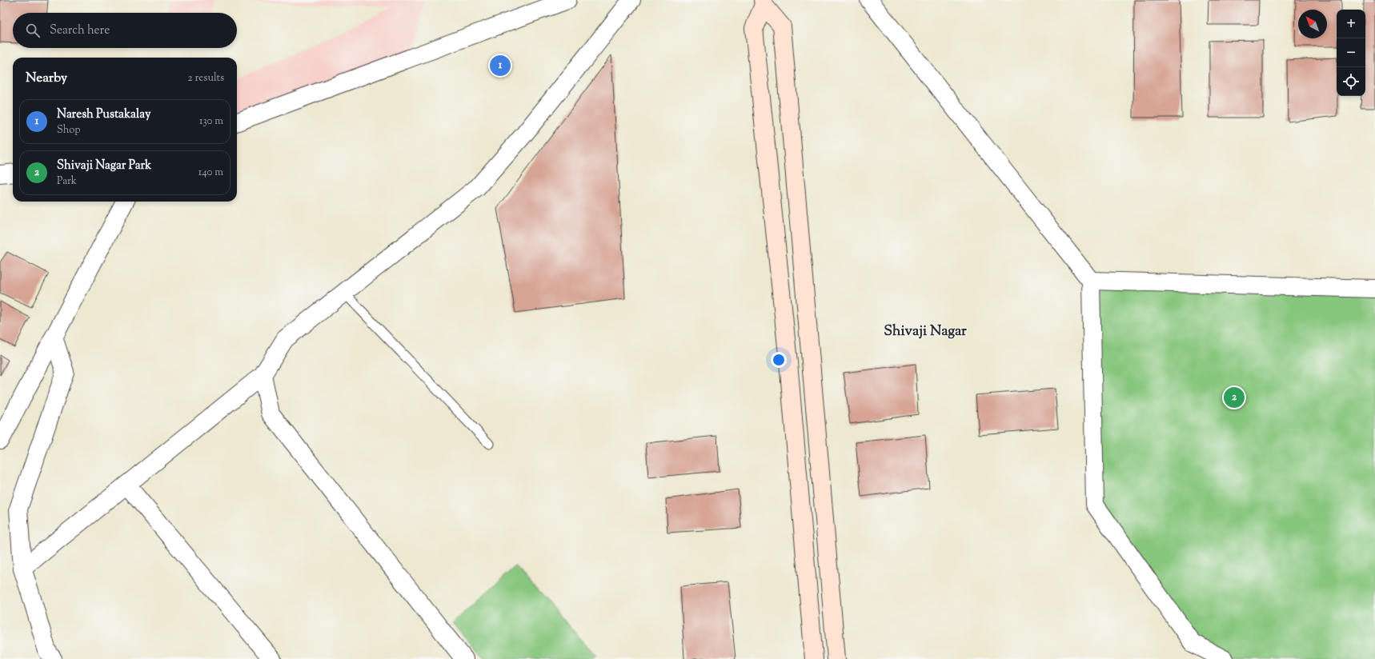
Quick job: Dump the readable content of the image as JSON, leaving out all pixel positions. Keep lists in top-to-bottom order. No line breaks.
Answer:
{"districts":["Shivaji Nagar"],"north":"top left","page":{"map_buttons":["+","−"],"search":"Search here","pins":["1","2"],"heading":["Nearby","2 results"],"list":[{"mark":"1","name":"Naresh Pustakalay","note":"Shop","value":"130 m"},{"mark":"2","name":"Shivaji Nagar Park","note":"Park","value":"140 m"}]}}
